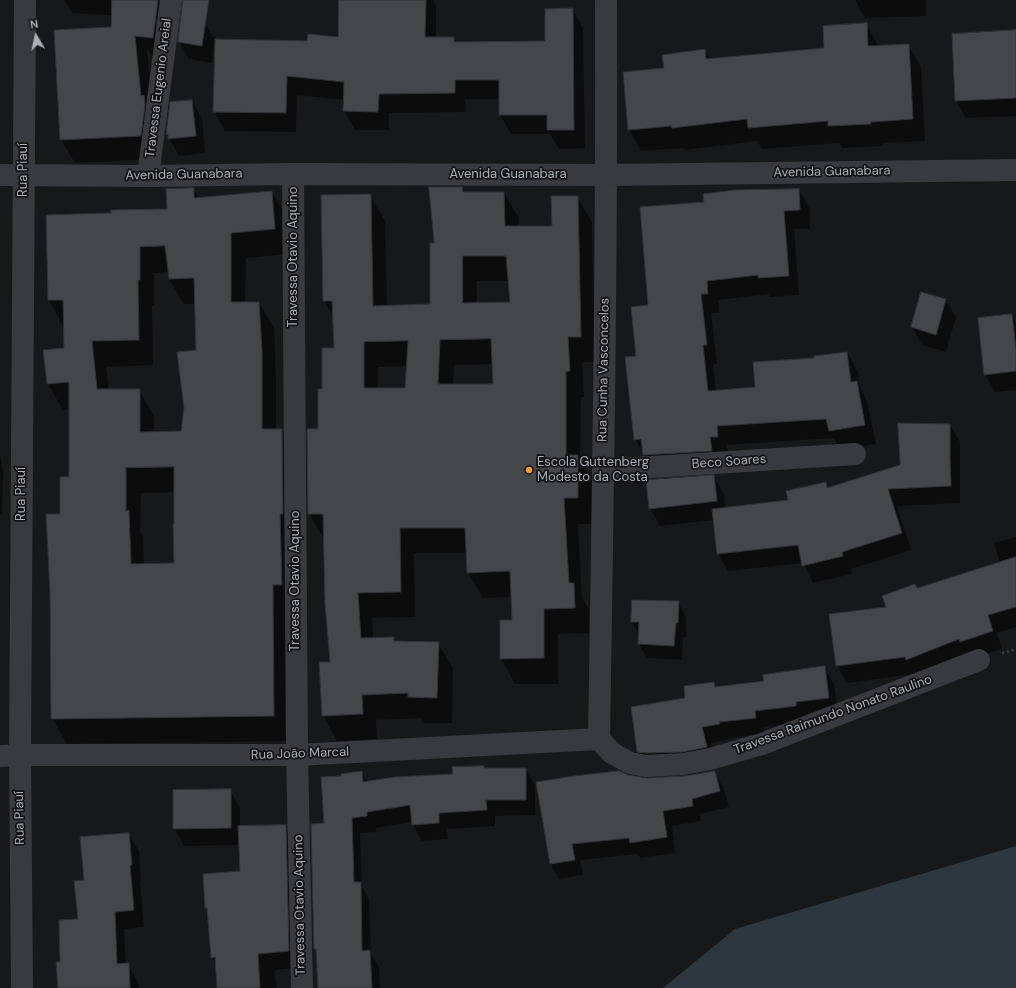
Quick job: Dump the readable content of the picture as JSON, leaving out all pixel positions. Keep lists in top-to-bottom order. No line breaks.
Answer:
{"streets":{"street":["Travessa Eugenio Areial","Rua Piauí","Avenida Guanabara","Travessa Otavio Aquino","Rua Cunha Vasconcelos","Beco Soares","Travessa Raimundo Nonato Raulino","Rua João Marcal"]},"crossings":[["Travessa Eugenio Areial","Avenida Guanabara"],["Rua Piauí","Avenida Guanabara"],["Rua Piauí","Rua João Marcal"],["Avenida Guanabara","Travessa Otavio Aquino"],["Avenida Guanabara","Rua Cunha Vasconcelos"],["Travessa Otavio Aquino","Rua João Marcal"],["Rua Cunha Vasconcelos","Beco Soares"],["Rua Cunha Vasconcelos","Travessa Raimundo Nonato Raulino"],["Rua Cunha Vasconcelos","Rua João Marcal"],["Travessa Raimundo Nonato Raulino","Rua João Marcal"]],"places":["Escola Guttenberg Modesto da Costa"],"north":"top"}
